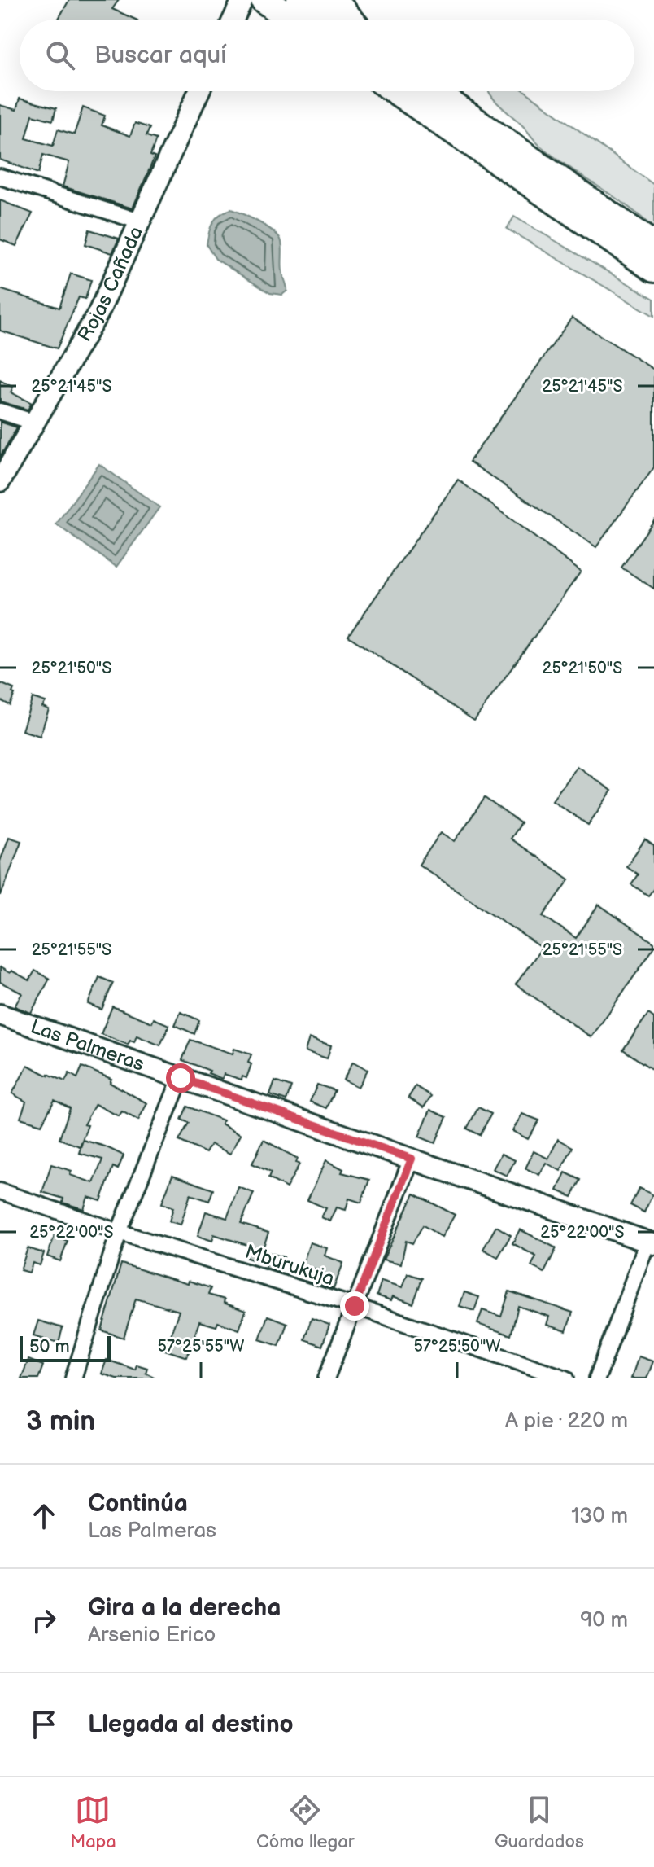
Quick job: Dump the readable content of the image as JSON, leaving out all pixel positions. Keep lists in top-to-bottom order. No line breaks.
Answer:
{"streets":{"street":["Rojas Cañada","Las Palmeras","Mburukuja"]},"scale_bar":"50 m","page":{"search":"Buscar aquí","scale":"50 m","heading":["3 min","A pie · 220 m"],"list":[["Continúa","Las Palmeras","130 m"],["Gira a la derecha","Arsenio Erico","90 m"],"Llegada al destino"],"nav":["Mapa","Cómo llegar","Guardados"]},"coordinates":["25°21'45\"S","25°21'50\"S","25°21'55\"S","25°22'00\"S","57°25'55\"W","57°25'50\"W"]}
